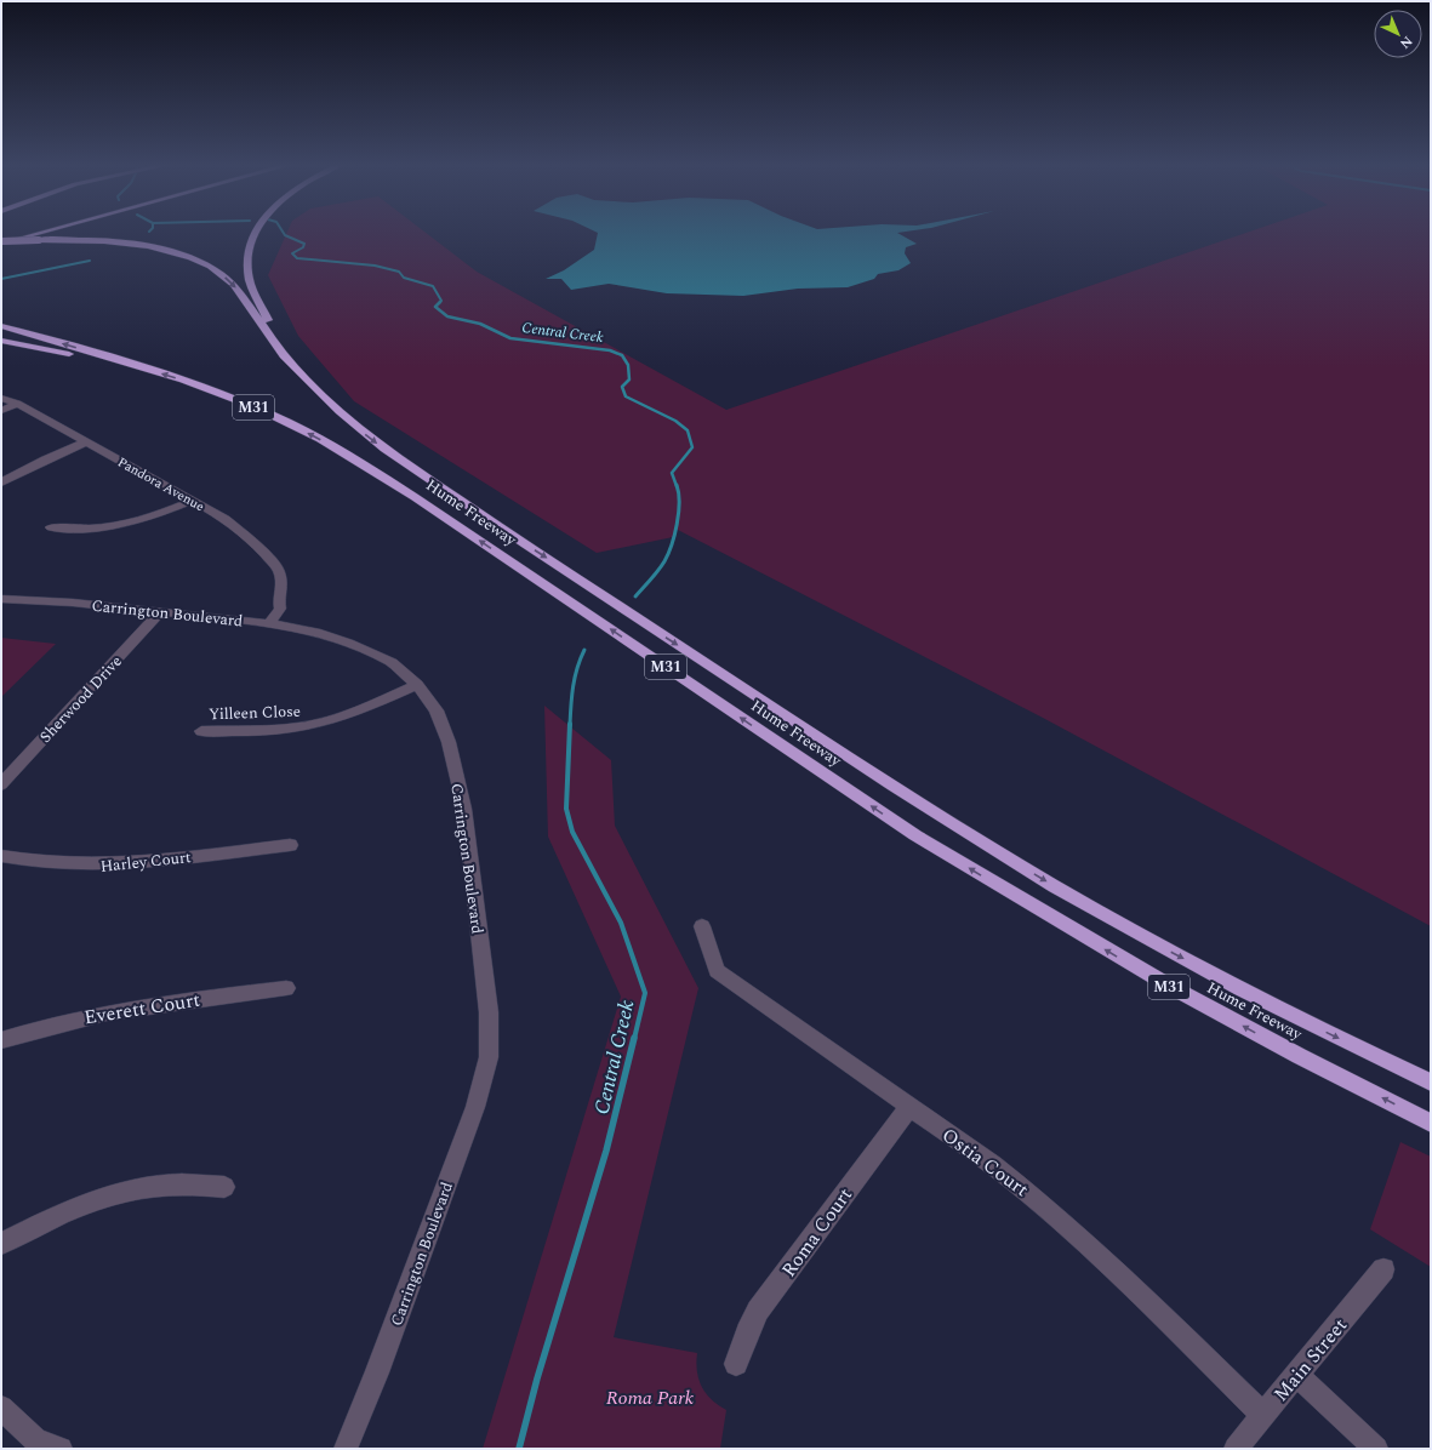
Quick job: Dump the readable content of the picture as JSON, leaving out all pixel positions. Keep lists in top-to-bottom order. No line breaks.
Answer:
{"streets":{"highway":["M31","Hume Freeway"],"street":["Pandora Avenue","Carrington Boulevard","Sherwood Drive","Yilleen Close","Harley Court","Everett Court","Ostia Court","Roma Court","Main Street"]},"crossings":[["Pandora Avenue","Carrington Boulevard"],["Carrington Boulevard","Sherwood Drive"],["Carrington Boulevard","Yilleen Close"],["Ostia Court","Roma Court"],["Ostia Court","Main Street"]],"water":["Central Creek"],"parks":["Roma Park"],"north":"bottom right"}
